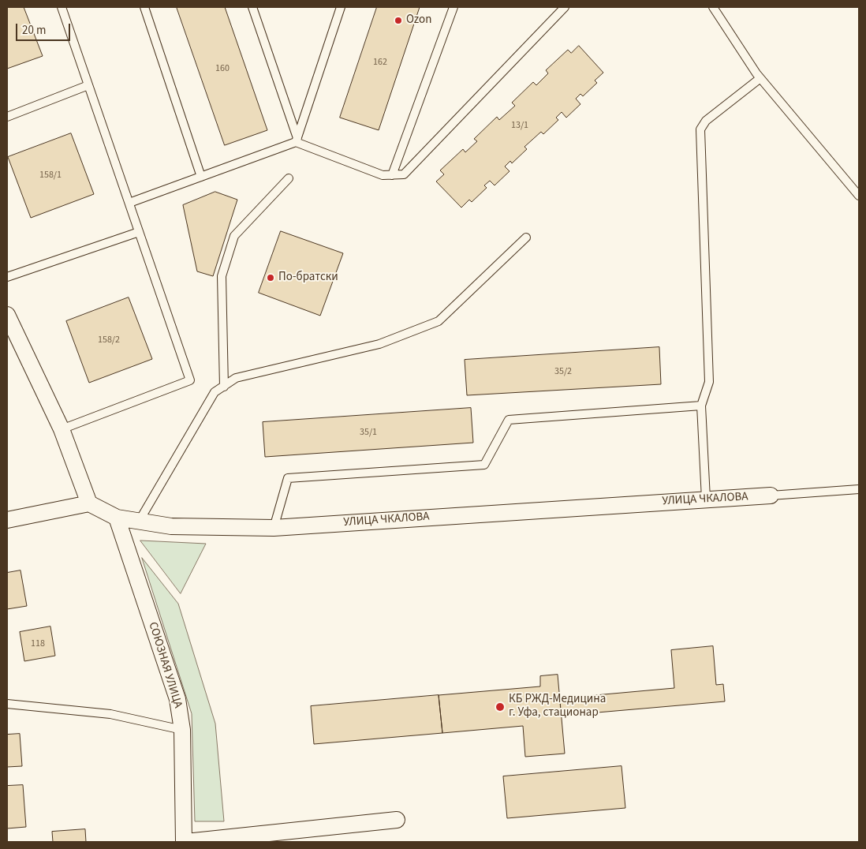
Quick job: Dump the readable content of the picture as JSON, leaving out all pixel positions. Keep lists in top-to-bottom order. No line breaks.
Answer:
{"streets":{"street":["УЛИЦА ЧКАЛОВА","СОЮЗНАЯ УЛИЦА"]},"crossings":[["УЛИЦА ЧКАЛОВА","СОЮЗНАЯ УЛИЦА"]],"places":["Ozon","По-братски","КБ РЖД-Медицина г. Уфа, стационар"],"house_numbers":["162","160","13/1","158/1","158/2","35/2","35/1","118"],"scale_bar":"20 m"}
